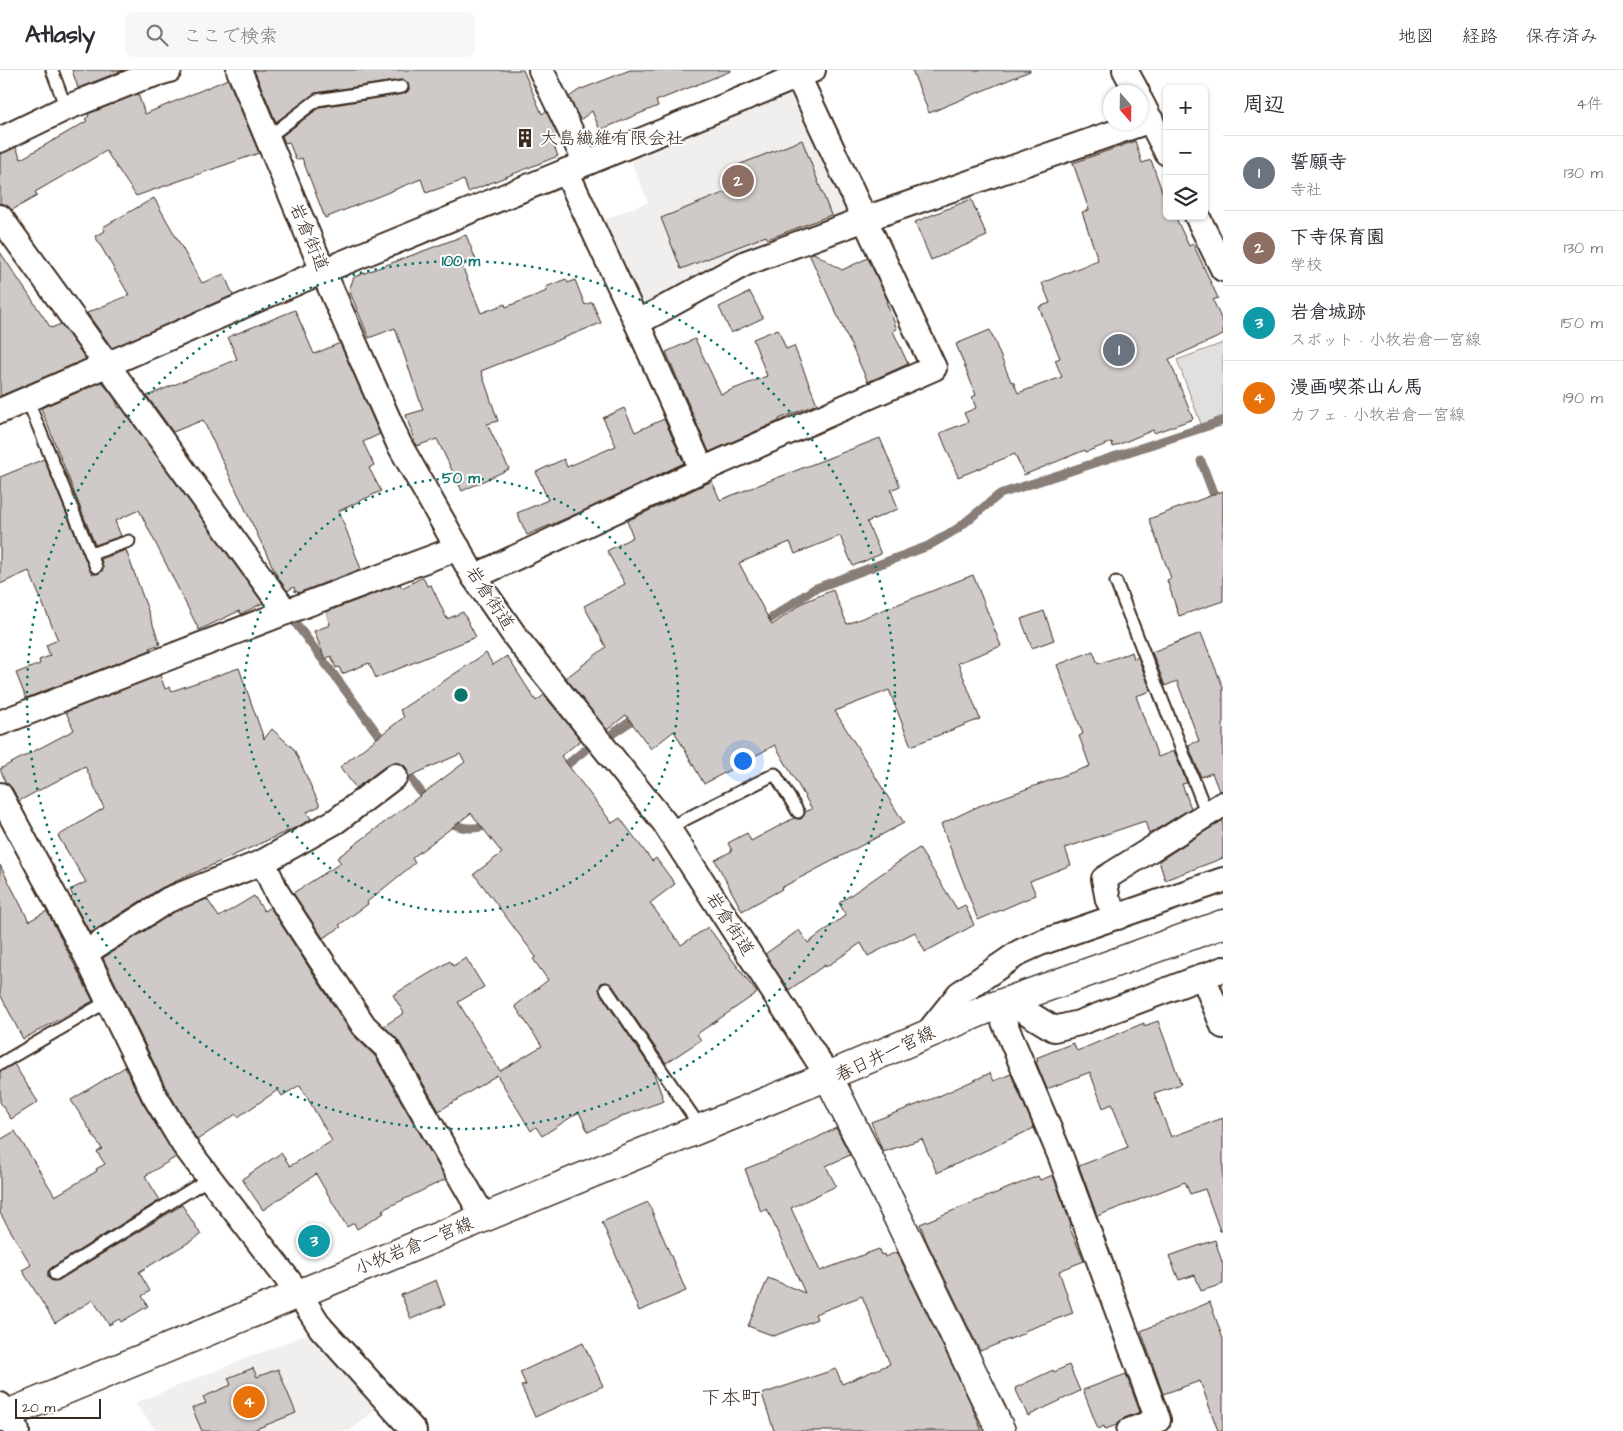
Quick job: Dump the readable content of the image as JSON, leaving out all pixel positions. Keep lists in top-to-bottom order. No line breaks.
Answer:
{"streets":{"main road":["春日井一宮線","小牧岩倉一宮線"],"street":["岩倉街道"]},"crossings":[["岩倉街道","春日井一宮線"],["岩倉街道","小牧岩倉一宮線"],["春日井一宮線","小牧岩倉一宮線"]],"districts":["下本町"],"places":{"building":["大島繊維有限会社"]},"scale_bar":"20 m","north":"bottom","page":{"header":"Atlasly","search":"ここで検索","nav":["地図","経路","保存済み"],"heading":["周辺","4件"],"map_buttons":["+","−"],"list":[{"mark":"1","name":"誓願寺","note":"寺社","value":"130 m"},{"mark":"2","name":"下寺保育園","note":"学校","value":"130 m"},{"mark":"3","name":"岩倉城跡","note":"スポット · 小牧岩倉一宮線","value":"150 m"},{"mark":"4","name":"漫画喫茶山ん馬","note":"カフェ · 小牧岩倉一宮線","value":"190 m"}],"pins":["2","1","3","4"],"scale":"20 m"},"rings":["100 m","50 m"]}
